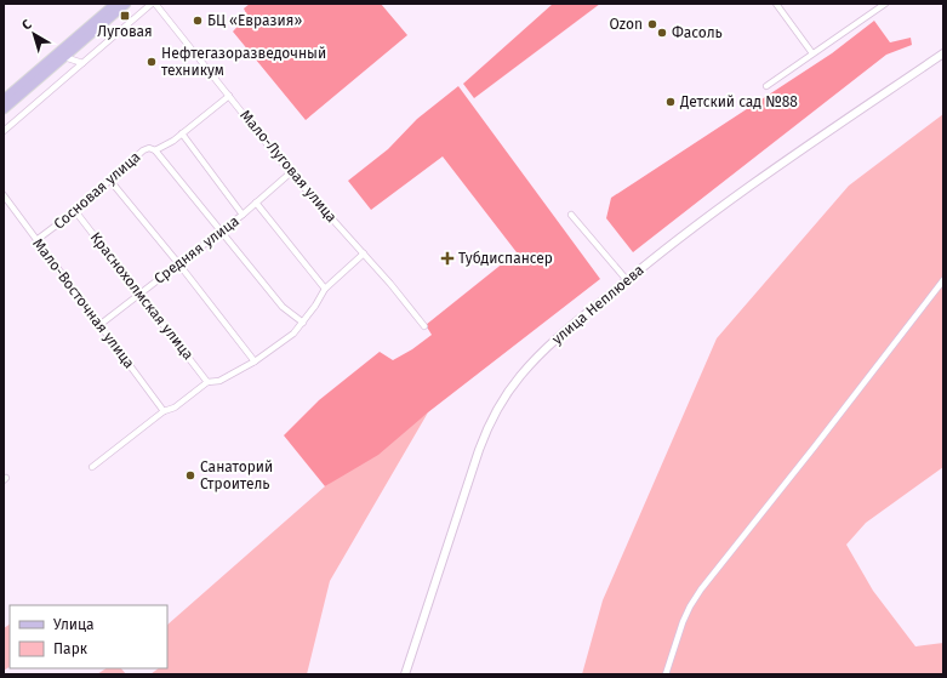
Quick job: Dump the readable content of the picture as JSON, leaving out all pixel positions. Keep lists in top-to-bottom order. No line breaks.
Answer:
{"streets":{"main road":["улица Неплюева"],"street":["Мало-Луговая улица","Сосновая улица","Средняя улица","Краснохолмская улица","Мало-Восточная улица"]},"crossings":[["Мало-Луговая улица","Сосновая улица"],["Мало-Луговая улица","Средняя улица"],["Сосновая улица","Краснохолмская улица"],["Сосновая улица","Мало-Восточная улица"],["Средняя улица","Краснохолмская улица"],["Средняя улица","Мало-Восточная улица"]],"places":{"transit":["Луговая"],"other":["БЦ «Евразия»","Ozon","Фасоль","Нефтегазоразведочный техникум","Детский сад №88","Санаторий Строитель"],"health":["Тубдиспансер"]},"legend":["Улица","Парк"],"north":"top left"}
